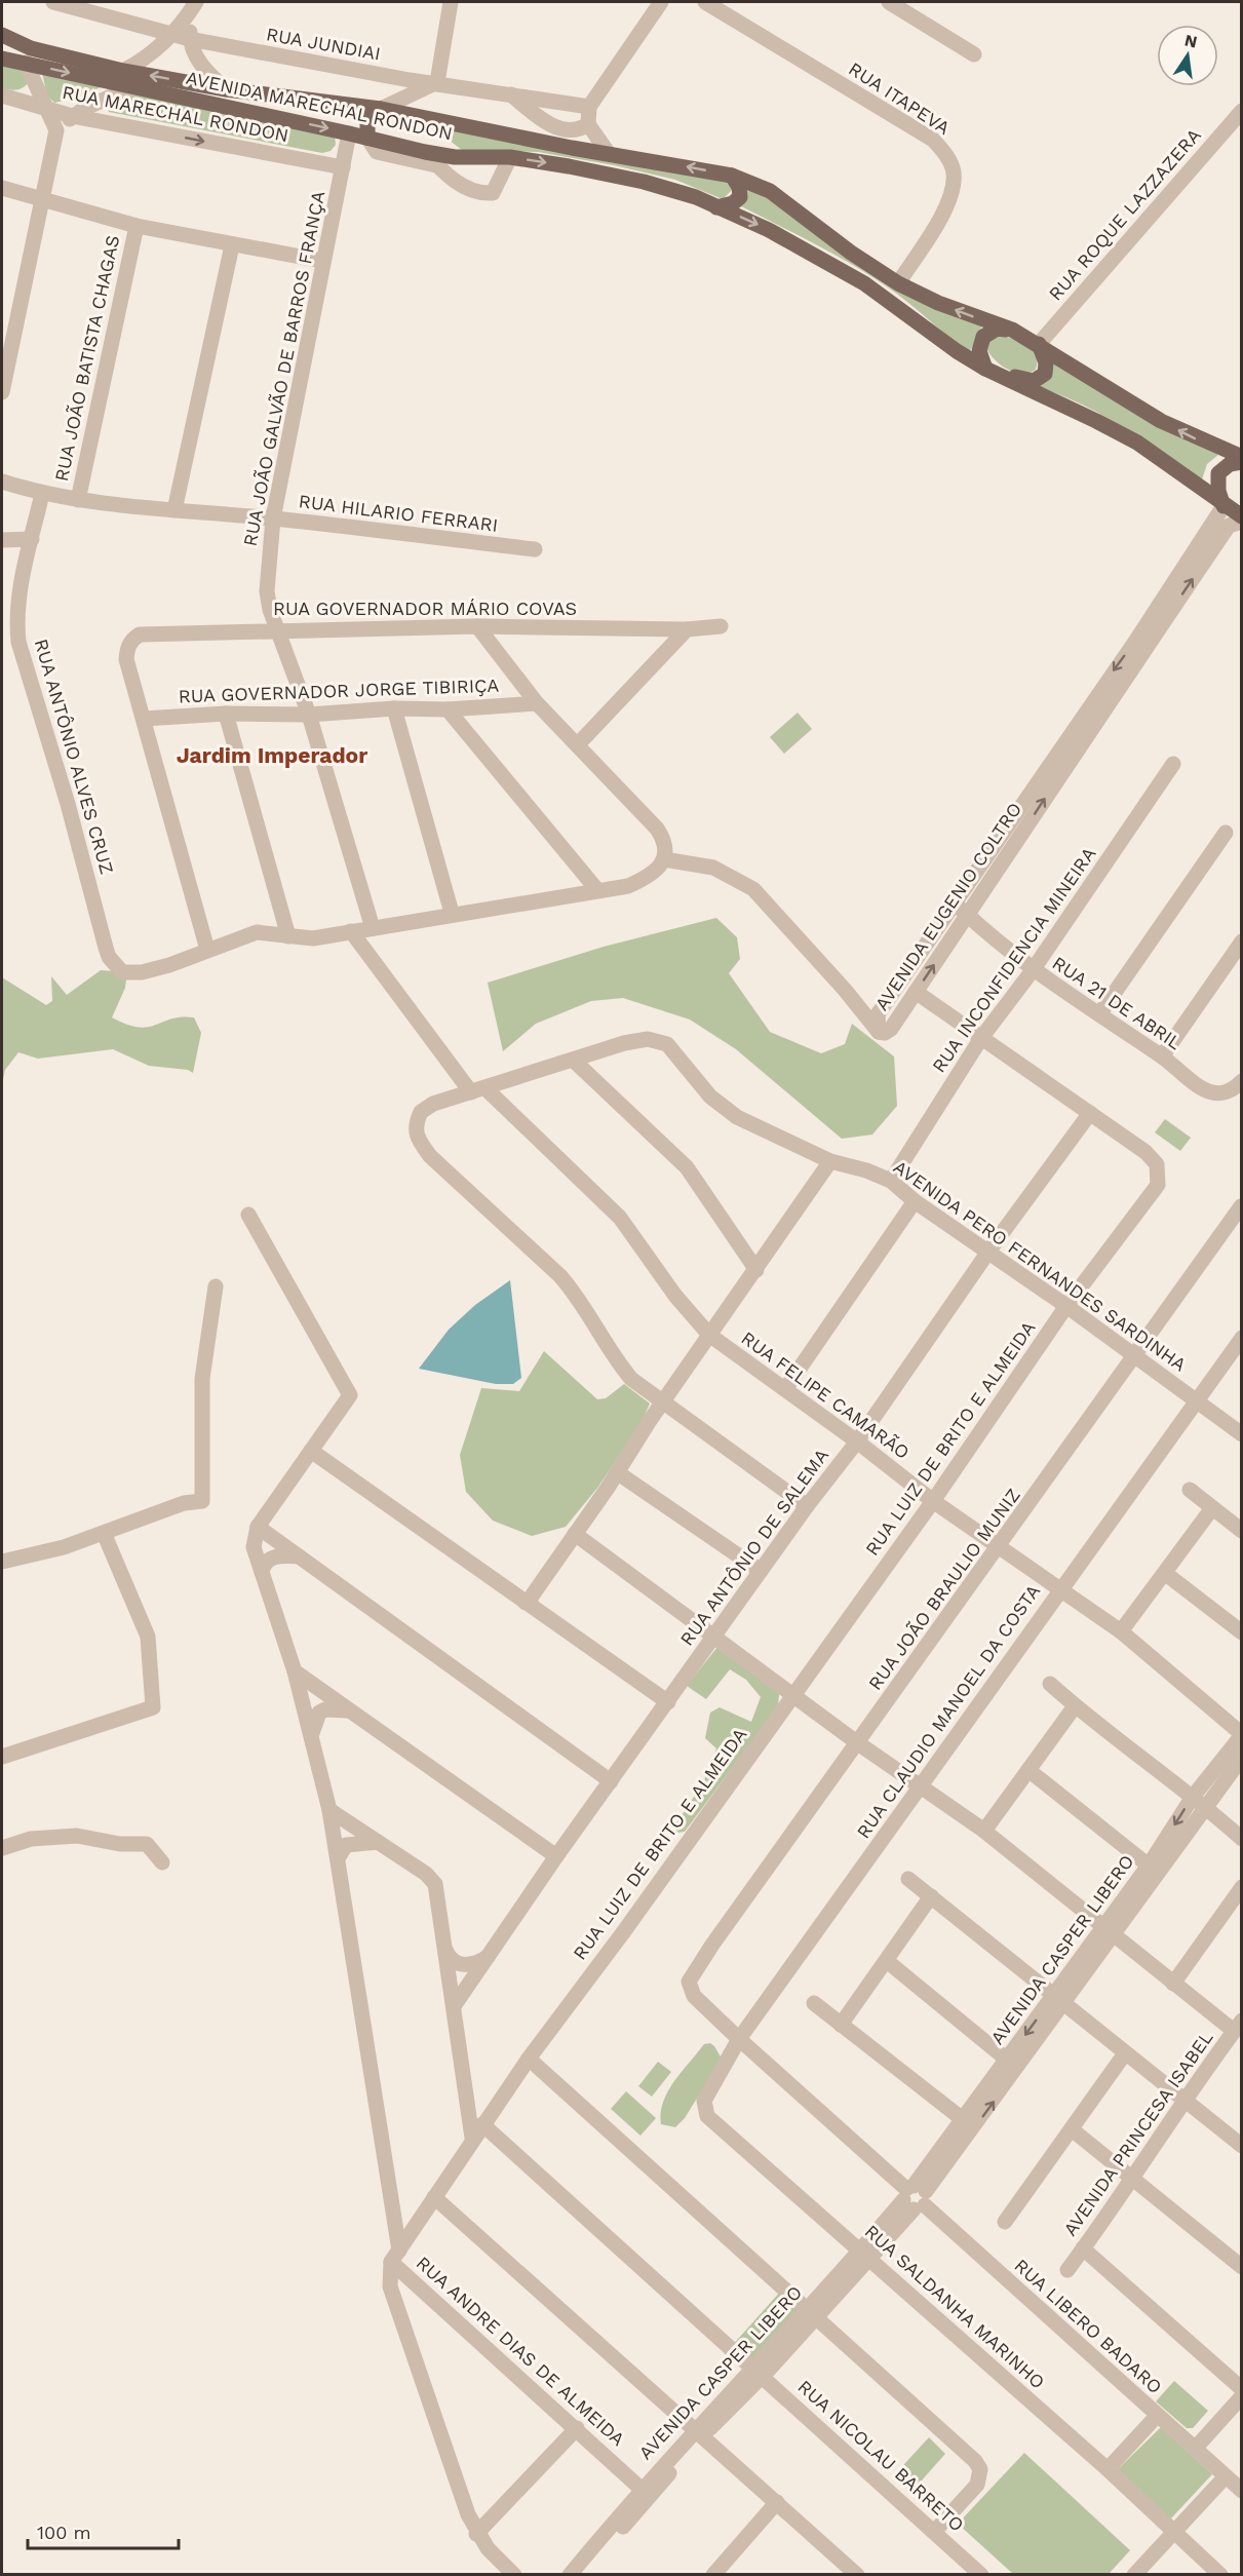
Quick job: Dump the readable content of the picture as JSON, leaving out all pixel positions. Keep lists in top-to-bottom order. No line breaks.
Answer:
{"streets":{"main road":["AVENIDA MARECHAL RONDON"],"street":["RUA JUNDIAI","RUA ITAPEVA","RUA MARECHAL RONDON","RUA ROQUE LAZZAZERA","RUA JOÃO BATISTA CHAGAS","RUA JOÃO GALVÃO DE BARROS FRANÇA","RUA HILARIO FERRARI","RUA GOVERNADOR MÁRIO COVAS","RUA GOVERNADOR JORGE TIBIRIÇA","RUA ANTÔNIO ALVES CRUZ","AVENIDA EUGENIO COLTRO","RUA INCONFIDENCIA MINEIRA","RUA 21 DE ABRIL","AVENIDA PERO FERNANDES SARDINHA","RUA FELIPE CAMARÃO","RUA LUIZ DE BRITO E ALMEIDA","RUA ANTÔNIO DE SALEMA","RUA JOÃO BRAULIO MUNIZ","RUA CLAUDIO MANOEL DA COSTA","AVENIDA CASPER LIBERO","AVENIDA PRINCESA ISABEL","RUA SALDANHA MARINHO","RUA LIBERO BADARO","RUA ANDRE DIAS DE ALMEIDA","RUA NICOLAU BARRETO"]},"crossings":[["RUA ITAPEVA","AVENIDA MARECHAL RONDON"],["AVENIDA MARECHAL RONDON","RUA ROQUE LAZZAZERA"],["AVENIDA MARECHAL RONDON","RUA JOÃO GALVÃO DE BARROS FRANÇA"],["AVENIDA MARECHAL RONDON","AVENIDA EUGENIO COLTRO"],["RUA MARECHAL RONDON","RUA JOÃO GALVÃO DE BARROS FRANÇA"],["RUA JOÃO BATISTA CHAGAS","RUA HILARIO FERRARI"],["RUA JOÃO GALVÃO DE BARROS FRANÇA","RUA HILARIO FERRARI"],["RUA JOÃO GALVÃO DE BARROS FRANÇA","RUA GOVERNADOR MÁRIO COVAS"],["RUA JOÃO GALVÃO DE BARROS FRANÇA","RUA GOVERNADOR JORGE TIBIRIÇA"],["RUA HILARIO FERRARI","RUA ANTÔNIO ALVES CRUZ"],["RUA GOVERNADOR MÁRIO COVAS","RUA GOVERNADOR JORGE TIBIRIÇA"],["AVENIDA EUGENIO COLTRO","RUA 21 DE ABRIL"],["RUA INCONFIDENCIA MINEIRA","RUA 21 DE ABRIL"],["RUA INCONFIDENCIA MINEIRA","AVENIDA PERO FERNANDES SARDINHA"],["AVENIDA PERO FERNANDES SARDINHA","RUA LUIZ DE BRITO E ALMEIDA"],["AVENIDA PERO FERNANDES SARDINHA","RUA ANTÔNIO DE SALEMA"],["AVENIDA PERO FERNANDES SARDINHA","RUA JOÃO BRAULIO MUNIZ"],["AVENIDA PERO FERNANDES SARDINHA","RUA CLAUDIO MANOEL DA COSTA"],["RUA FELIPE CAMARÃO","RUA LUIZ DE BRITO E ALMEIDA"],["RUA FELIPE CAMARÃO","RUA ANTÔNIO DE SALEMA"],["RUA FELIPE CAMARÃO","RUA JOÃO BRAULIO MUNIZ"],["RUA FELIPE CAMARÃO","RUA CLAUDIO MANOEL DA COSTA"],["RUA FELIPE CAMARÃO","AVENIDA CASPER LIBERO"],["RUA LUIZ DE BRITO E ALMEIDA","RUA ANTÔNIO DE SALEMA"],["RUA LUIZ DE BRITO E ALMEIDA","RUA ANDRE DIAS DE ALMEIDA"],["RUA LUIZ DE BRITO E ALMEIDA","RUA NICOLAU BARRETO"],["RUA JOÃO BRAULIO MUNIZ","RUA LIBERO BADARO"],["RUA CLAUDIO MANOEL DA COSTA","RUA SALDANHA MARINHO"],["RUA CLAUDIO MANOEL DA COSTA","RUA LIBERO BADARO"],["AVENIDA CASPER LIBERO","RUA SALDANHA MARINHO"],["AVENIDA CASPER LIBERO","RUA LIBERO BADARO"],["AVENIDA CASPER LIBERO","RUA ANDRE DIAS DE ALMEIDA"],["AVENIDA CASPER LIBERO","RUA NICOLAU BARRETO"]],"districts":["Jardim Imperador"],"scale_bar":"100 m","north":"top"}
